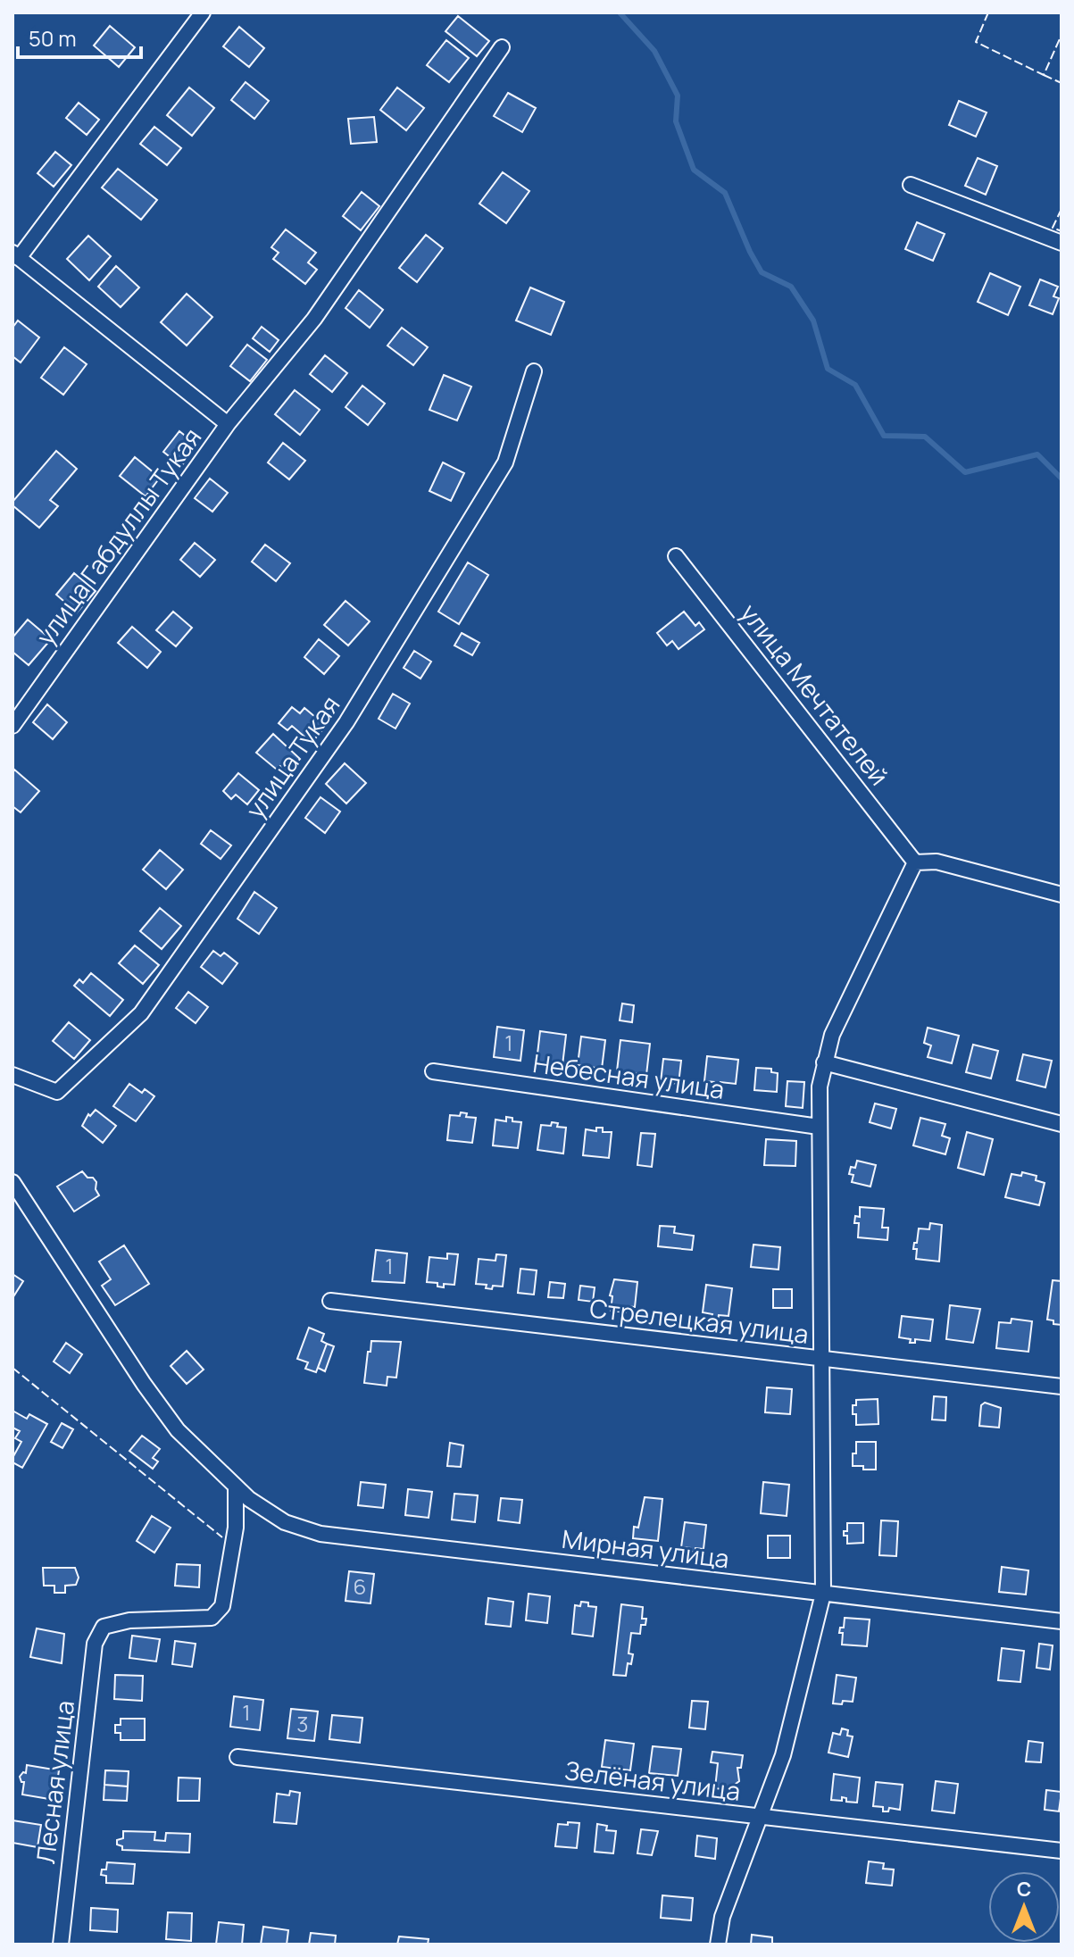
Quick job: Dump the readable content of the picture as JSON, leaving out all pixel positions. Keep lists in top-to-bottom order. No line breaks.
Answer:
{"streets":{"street":["улица Габдуллы Тукая","улица Мечтателей","улица Тукая","Небесная улица","Стрелецкая улица","Мирная улица","Зелёная улица","Лесная улица"]},"crossings":[["Мирная улица","Лесная улица"]],"house_numbers":["1","1","6","1","3"],"scale_bar":"50 m","north":"top"}
